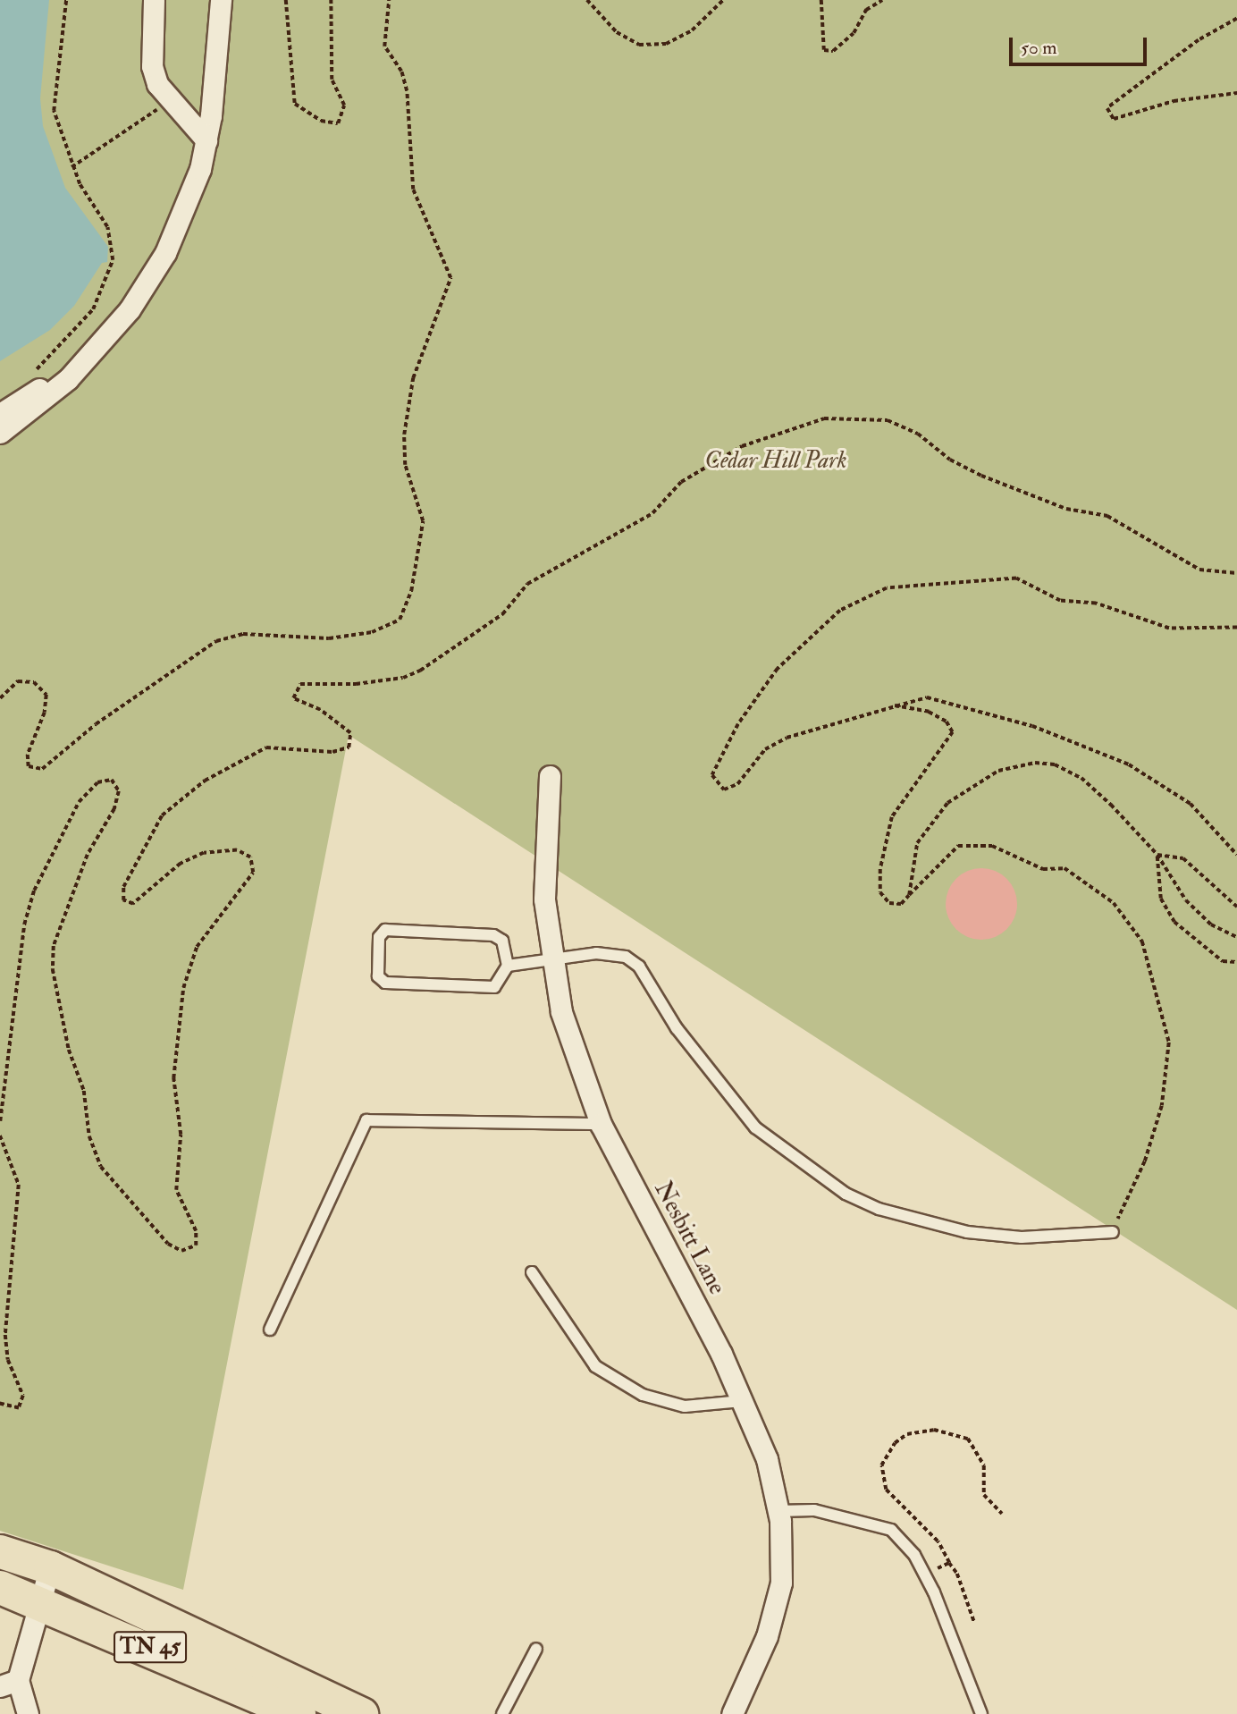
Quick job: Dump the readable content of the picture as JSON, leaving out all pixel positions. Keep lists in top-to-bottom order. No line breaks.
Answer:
{"streets":{"main road":["TN 45"],"street":["Nesbitt Lane"]},"parks":["Cedar Hill Park"],"scale_bar":"50 m"}
